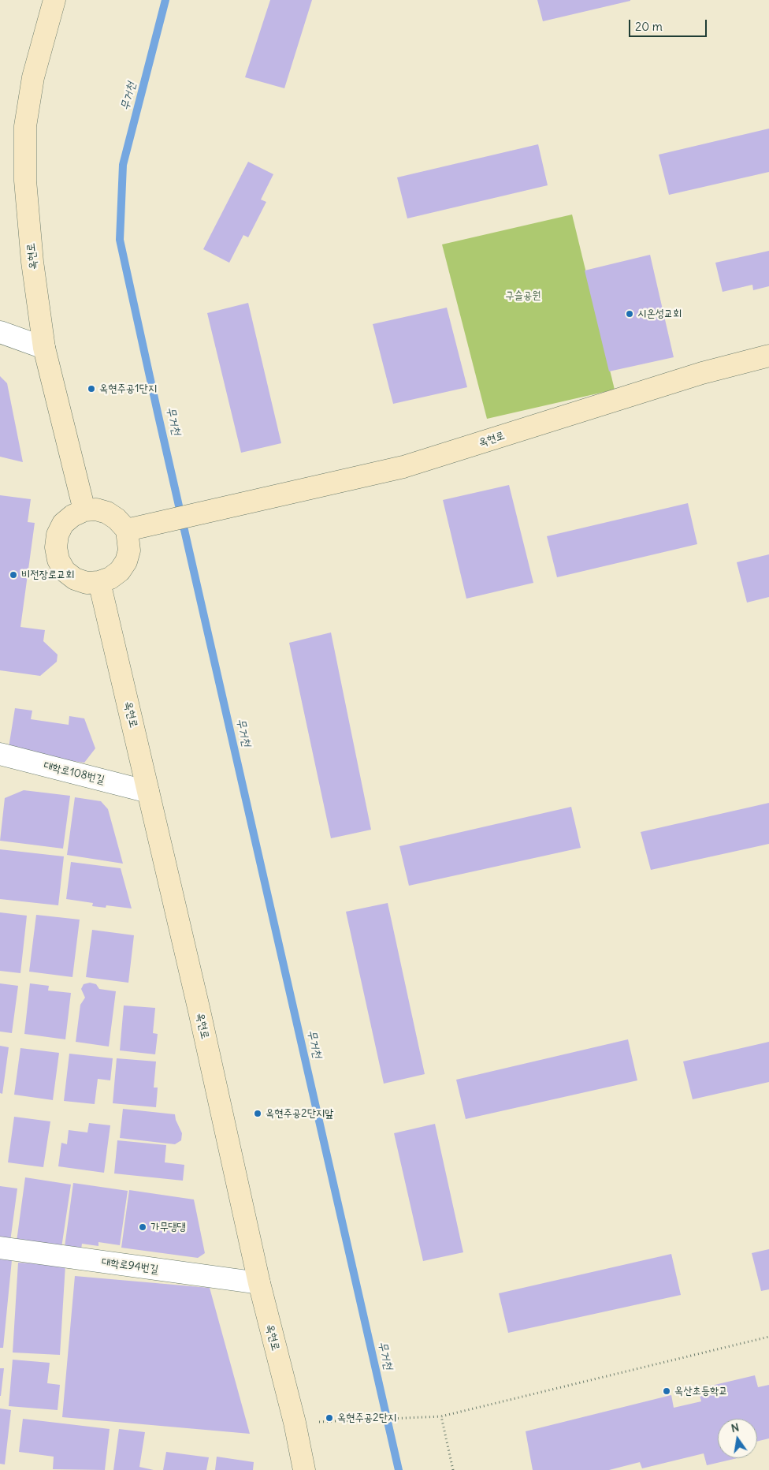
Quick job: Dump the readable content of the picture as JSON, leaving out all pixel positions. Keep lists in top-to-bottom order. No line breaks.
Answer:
{"streets":{"main road":["옥현로"],"street":["대학로108번길","대학로94번길"]},"crossings":[["옥현로","대학로108번길"],["옥현로","대학로94번길"]],"water":["무거천"],"parks":["구슬공원"],"places":["시온성교회","옥현주공1단지","비전장로교회","옥현주공2단지앞","가무댕댕","옥산초등학교","옥현주공2단지"],"scale_bar":"20 m","north":"top"}
